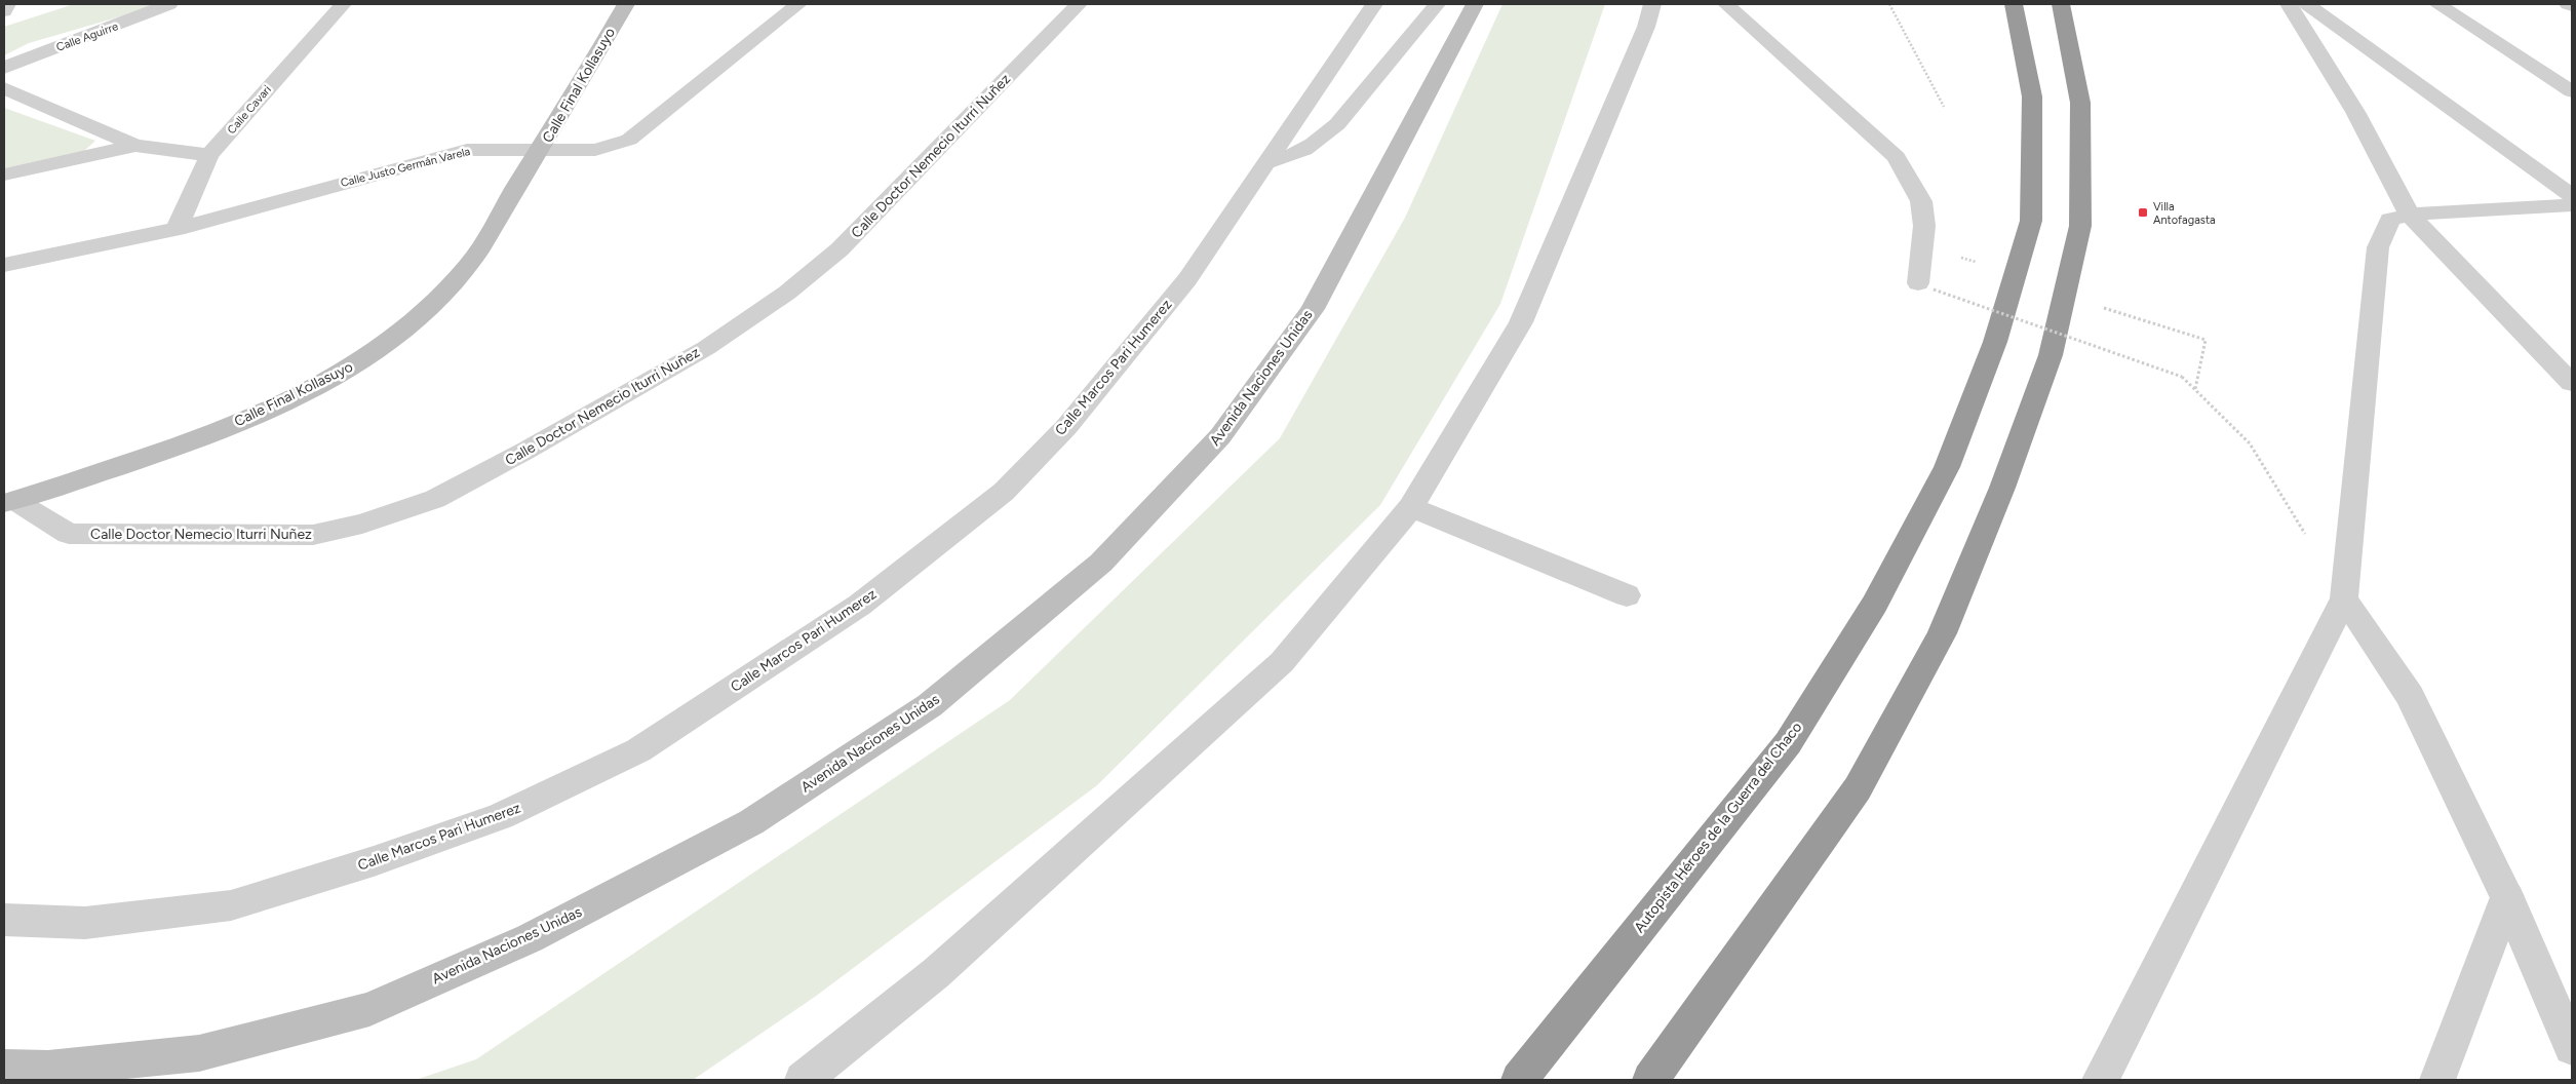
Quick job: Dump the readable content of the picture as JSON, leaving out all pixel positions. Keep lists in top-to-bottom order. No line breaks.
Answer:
{"streets":{"highway":["Autopista Héroes de la Guerra del Chaco"],"street":["Calle Aguirre","Calle Final Kollasuyo","Calle Cavari","Calle Doctor Nemecio Iturri Nuñez","Calle Justo Germán Varela","Calle Marcos Pari Humerez","Avenida Naciones Unidas"]},"crossings":[["Calle Final Kollasuyo","Calle Doctor Nemecio Iturri Nuñez"],["Calle Final Kollasuyo","Calle Justo Germán Varela"],["Calle Cavari","Calle Justo Germán Varela"]],"places":{"transit":["Villa Antofagasta"]}}
